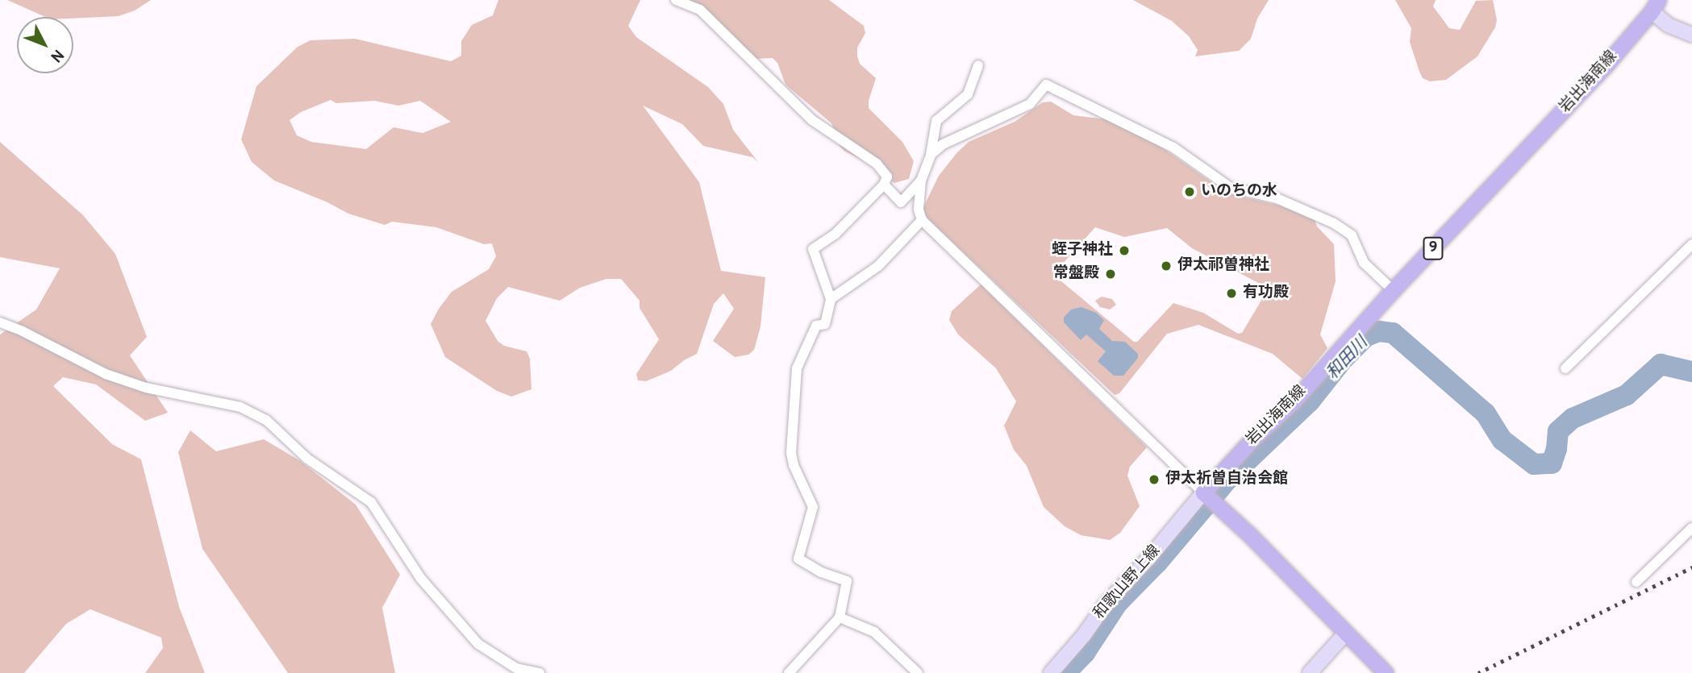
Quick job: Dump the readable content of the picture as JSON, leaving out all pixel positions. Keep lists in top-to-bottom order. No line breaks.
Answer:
{"streets":{"main road":["岩出海南線","9","和歌山野上線"]},"crossings":[["岩出海南線","和歌山野上線"]],"water":["和田川"],"places":["いのちの水","蛭子神社","伊太祁曽神社","常盤殿","有功殿","伊太祈曽自治会館"],"north":"bottom right"}
